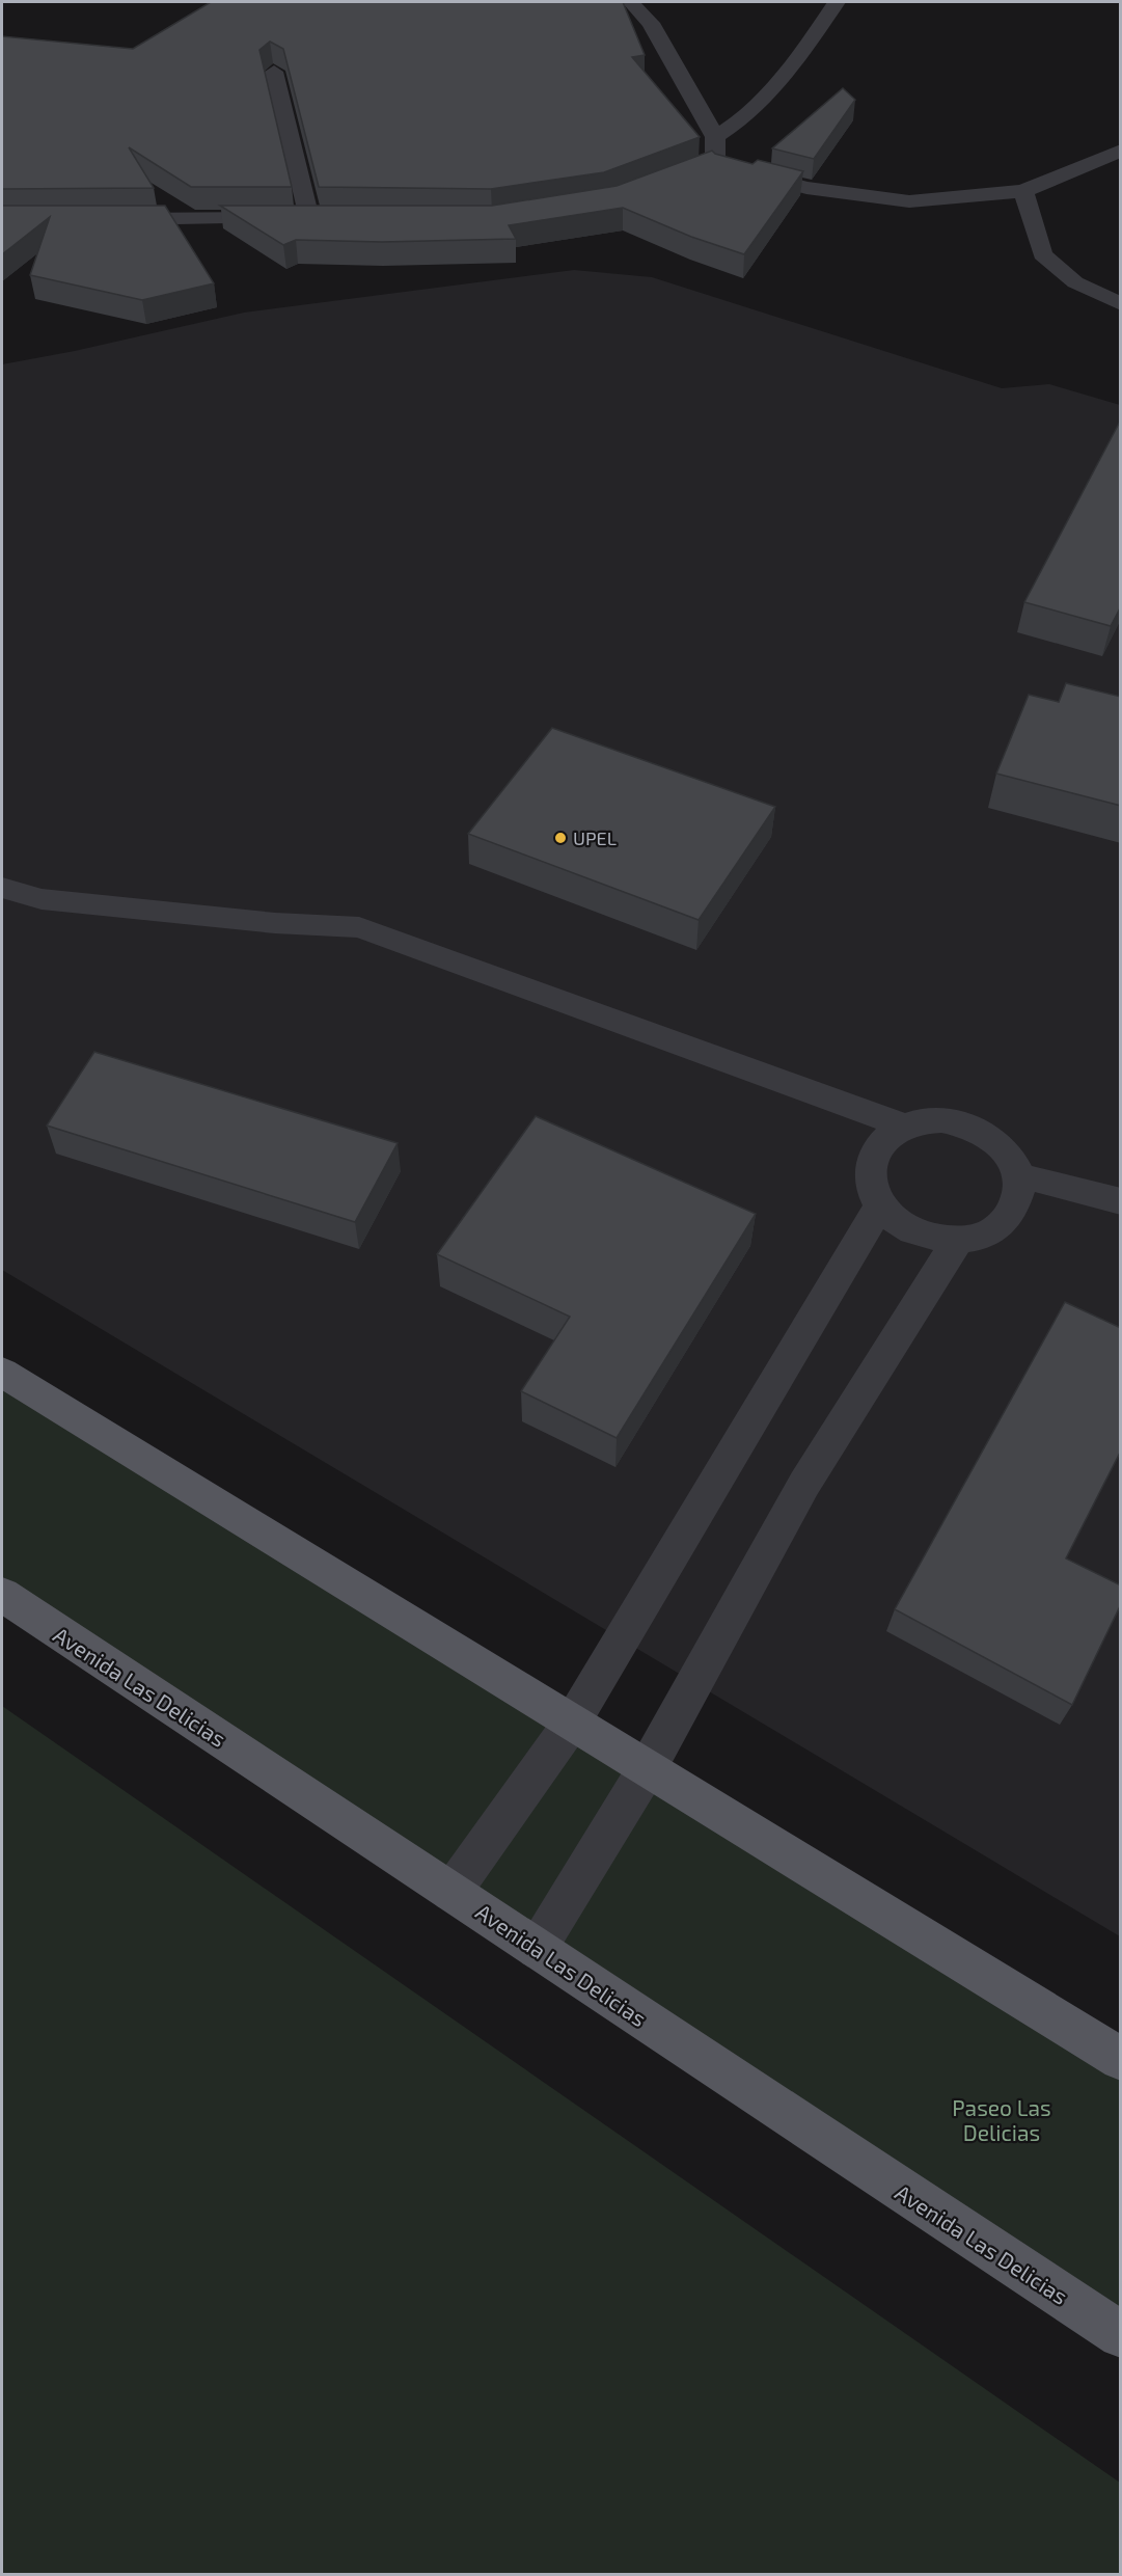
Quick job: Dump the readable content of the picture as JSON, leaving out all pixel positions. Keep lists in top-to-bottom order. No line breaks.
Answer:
{"streets":{"main road":["Avenida Las Delicias"]},"parks":["Paseo Las Delicias"],"places":["UPEL"]}
